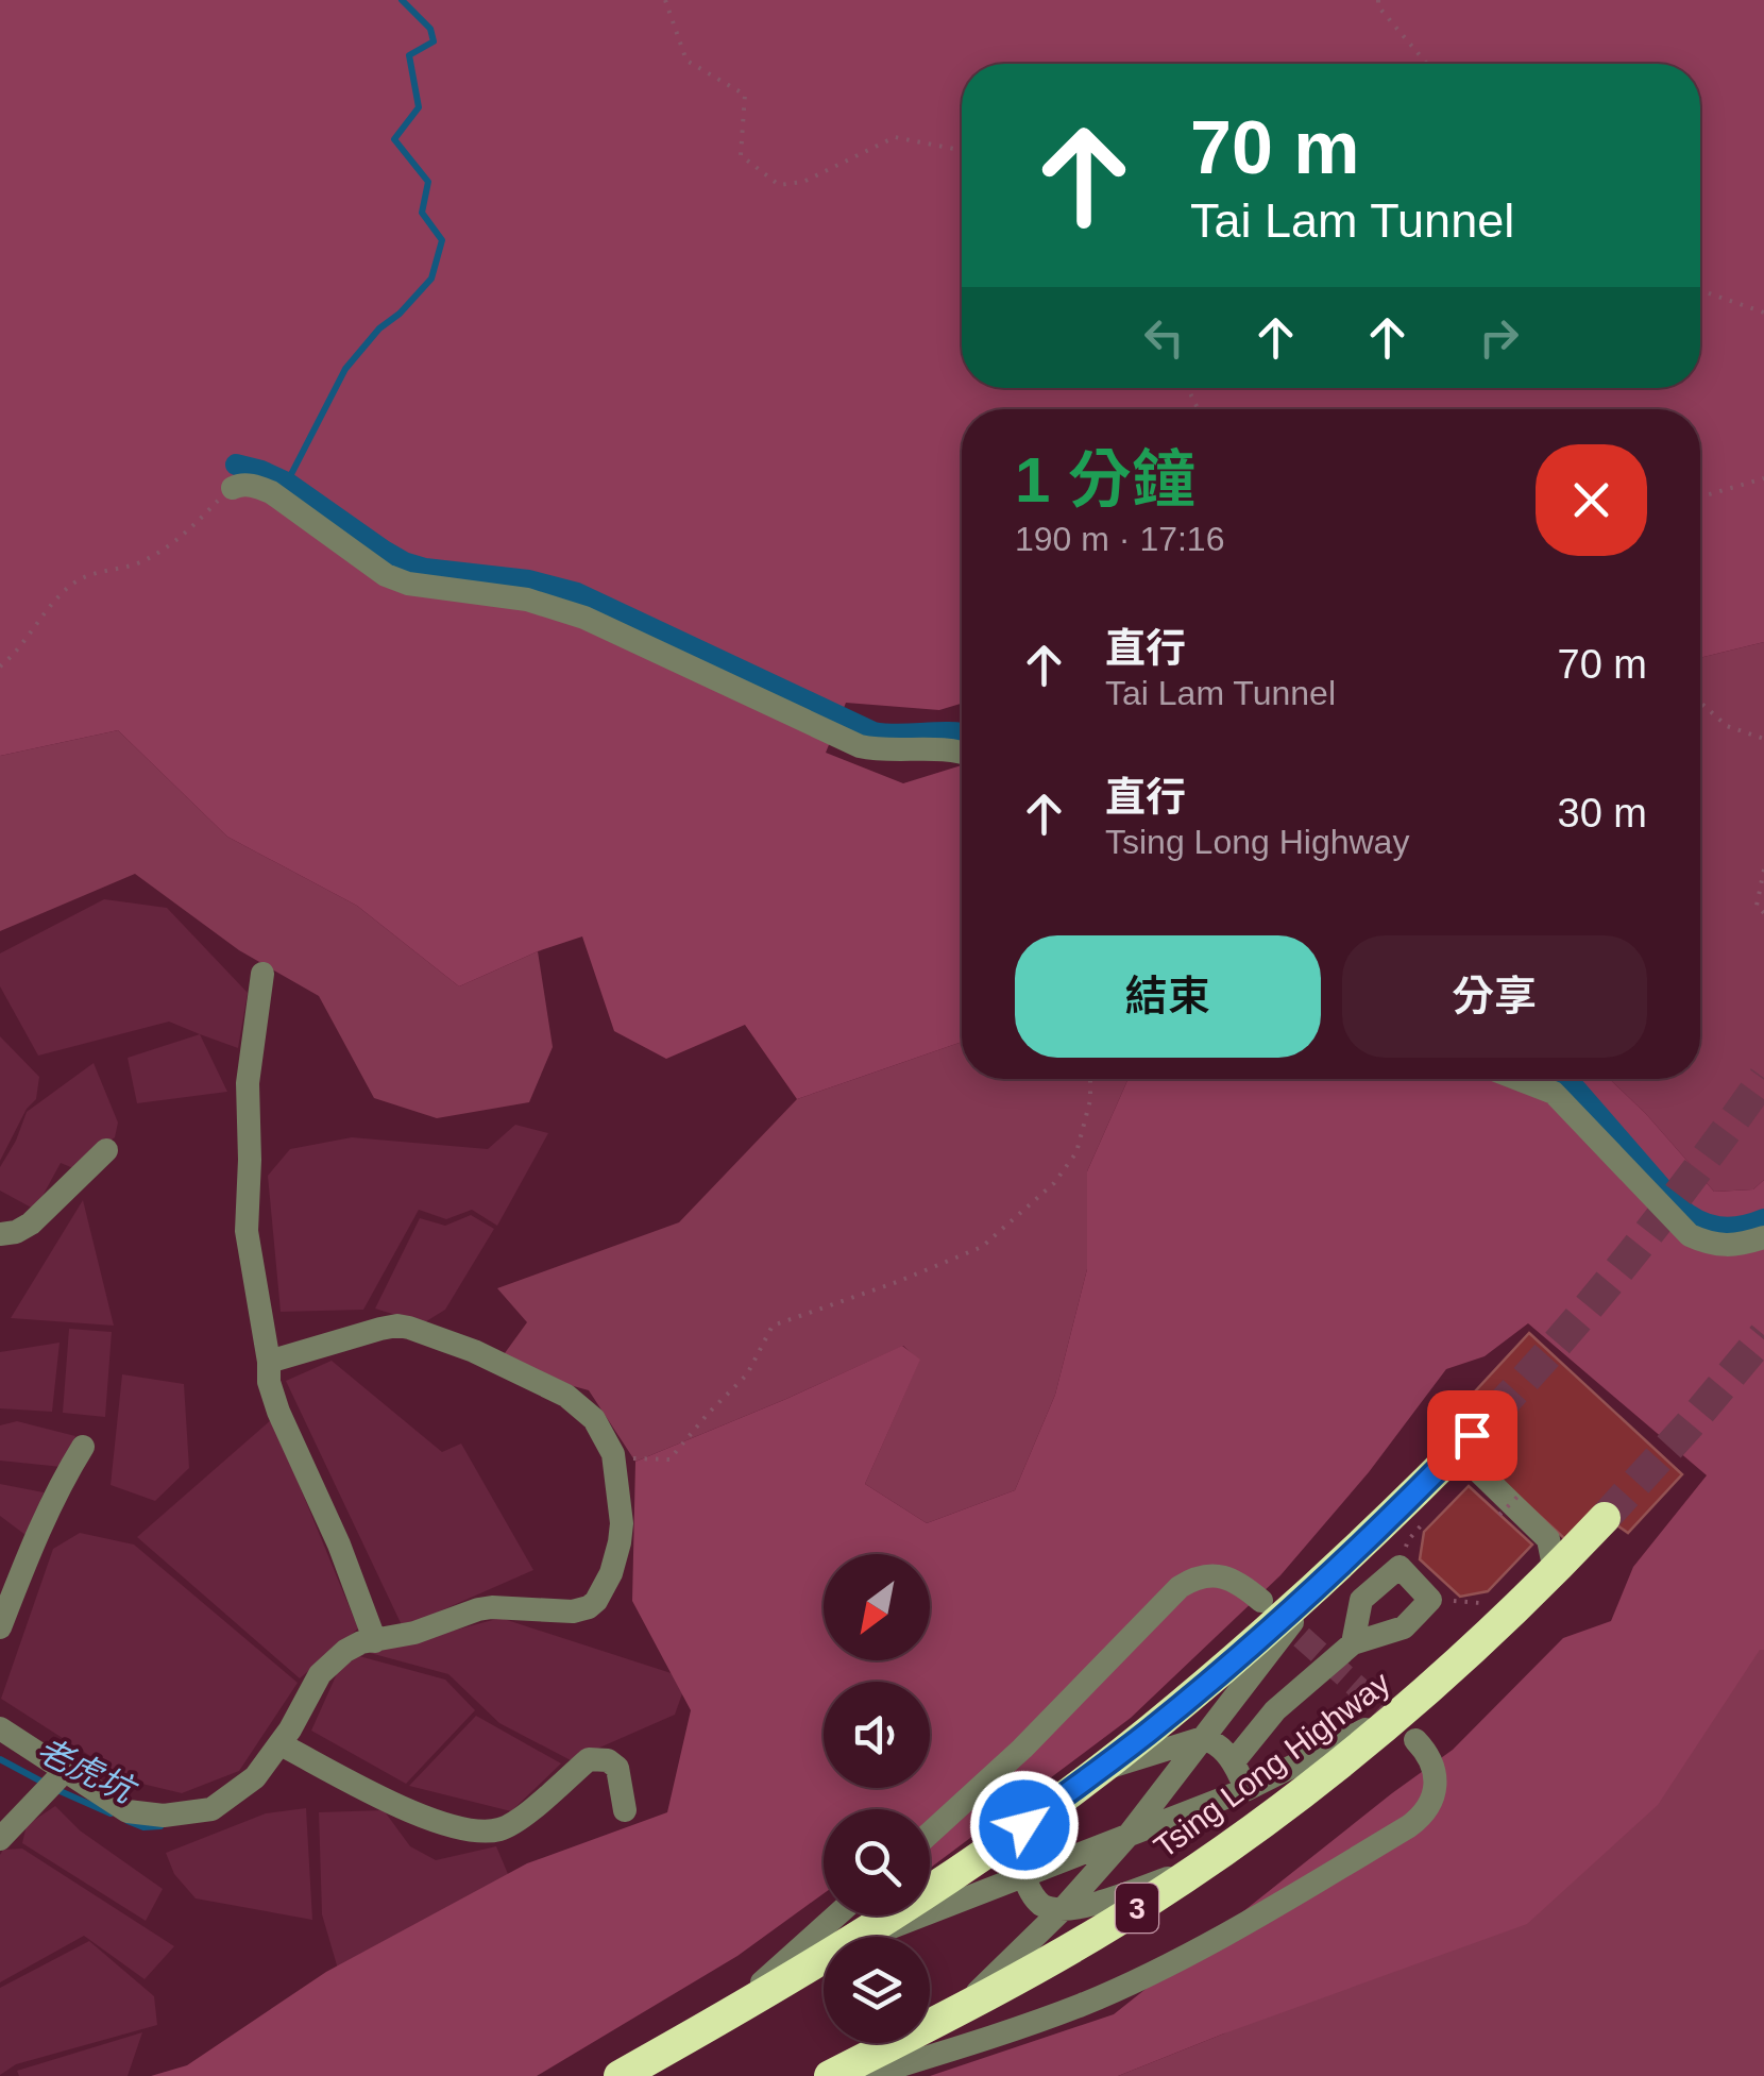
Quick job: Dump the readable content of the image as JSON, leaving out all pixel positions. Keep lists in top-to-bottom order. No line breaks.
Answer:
{"streets":{"highway":["Tsing Long Highway","3"]},"water":["老虎坑"],"north":"bottom left","page":{"turn":["70 m","Tai Lam Tunnel"],"heading":["1 分鐘","190 m · 17:16"],"list":[{"name":"直行","note":"Tai Lam Tunnel","value":"70 m"},{"name":"直行","note":"Tsing Long Highway","value":"30 m"}],"buttons":["結束","分享"]}}
